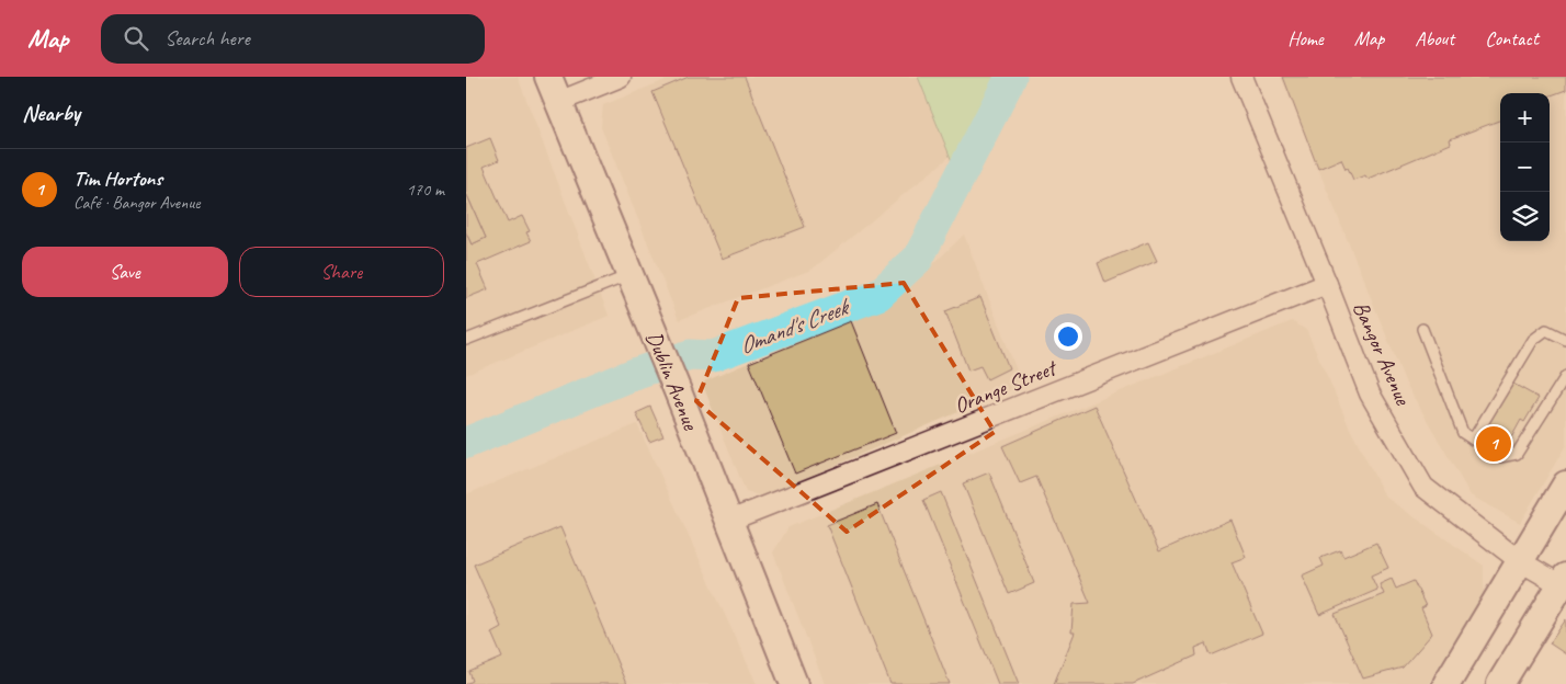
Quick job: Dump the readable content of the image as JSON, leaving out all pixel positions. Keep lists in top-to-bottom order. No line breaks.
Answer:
{"streets":{"main road":["Dublin Avenue"],"street":["Bangor Avenue","Orange Street"]},"crossings":[["Bangor Avenue","Orange Street"],["Dublin Avenue","Orange Street"]],"water":["Omand's Creek"],"page":{"header":"Map","search":"Search here","nav":["Home","Map","About","Contact"],"heading":"Nearby","map_buttons":["+","−"],"list":[{"mark":"1","name":"Tim Hortons","note":"Café · Bangor Avenue","value":"170 m"}],"buttons":["Save","Share"],"pins":"1"}}
